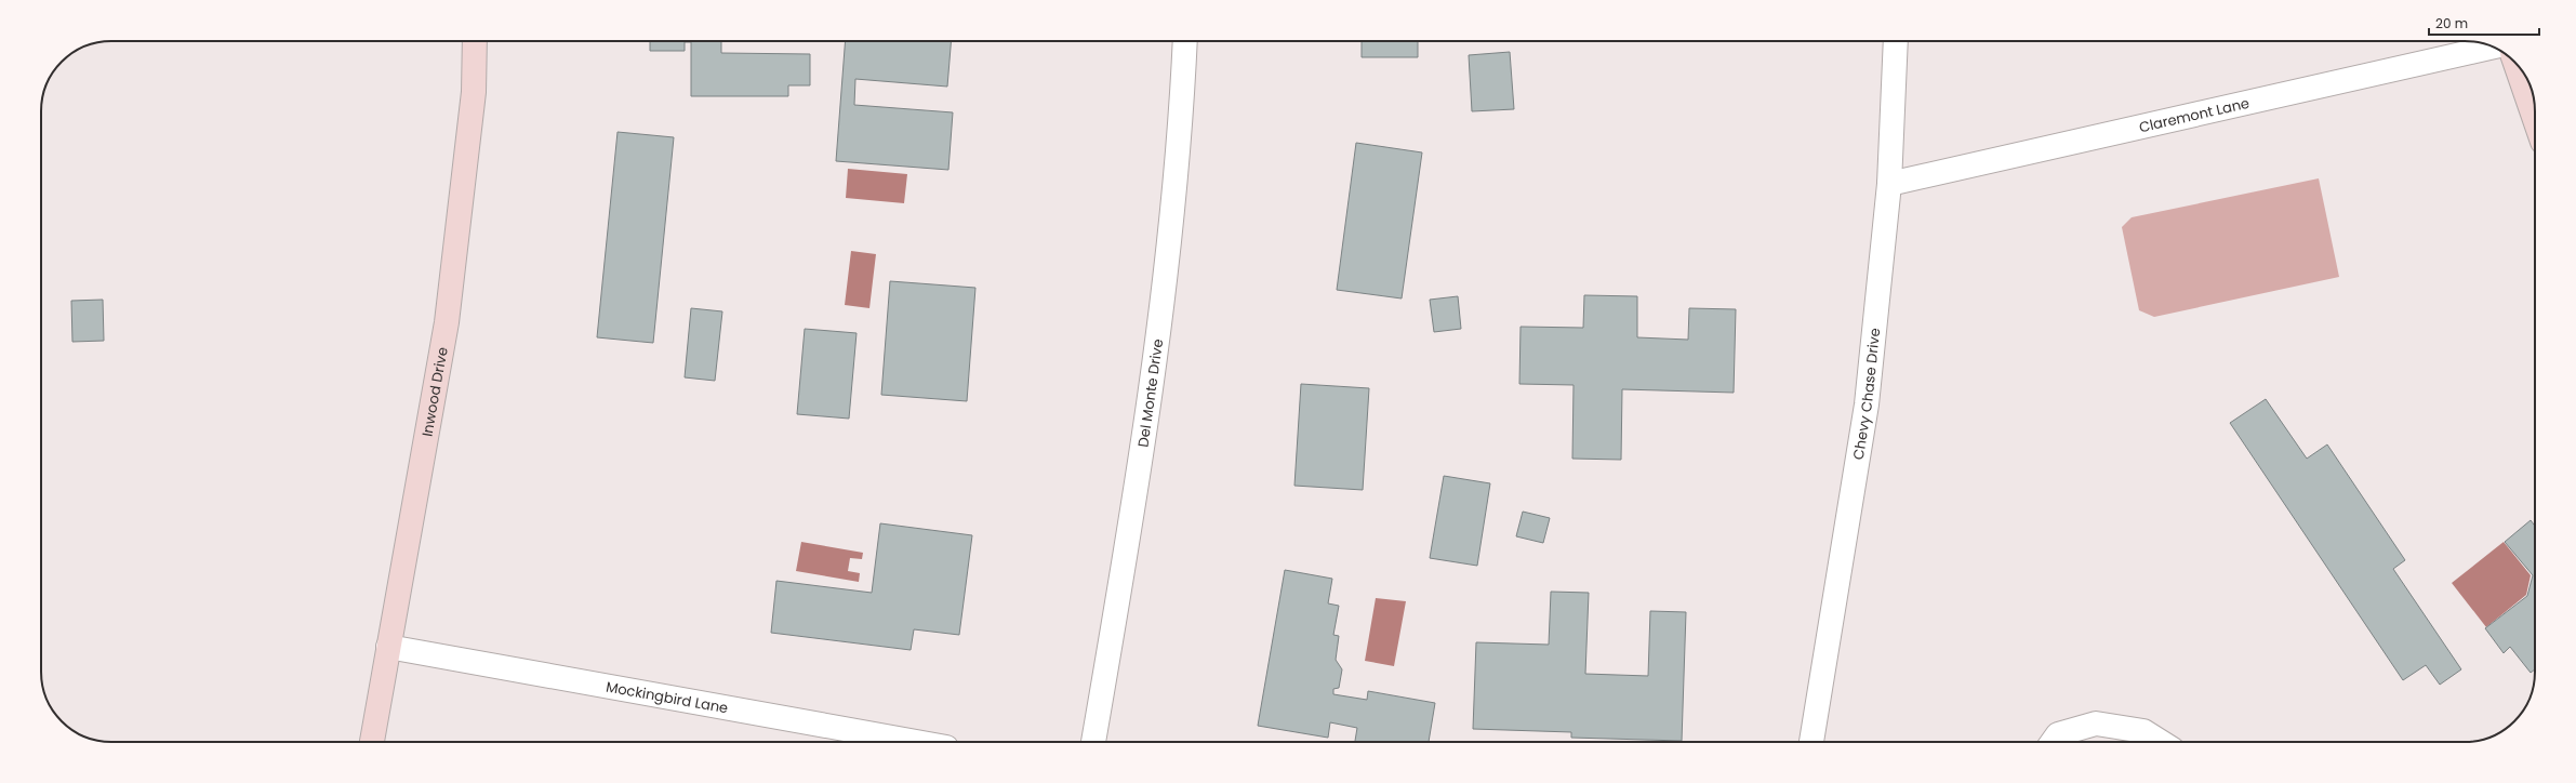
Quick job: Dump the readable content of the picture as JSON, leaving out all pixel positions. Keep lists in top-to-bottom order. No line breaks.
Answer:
{"streets":{"street":["Claremont Lane","Inwood Drive","Del Monte Drive","Chevy Chase Drive","Mockingbird Lane"]},"crossings":[["Claremont Lane","Chevy Chase Drive"],["Inwood Drive","Mockingbird Lane"]],"scale_bar":"20 m"}
